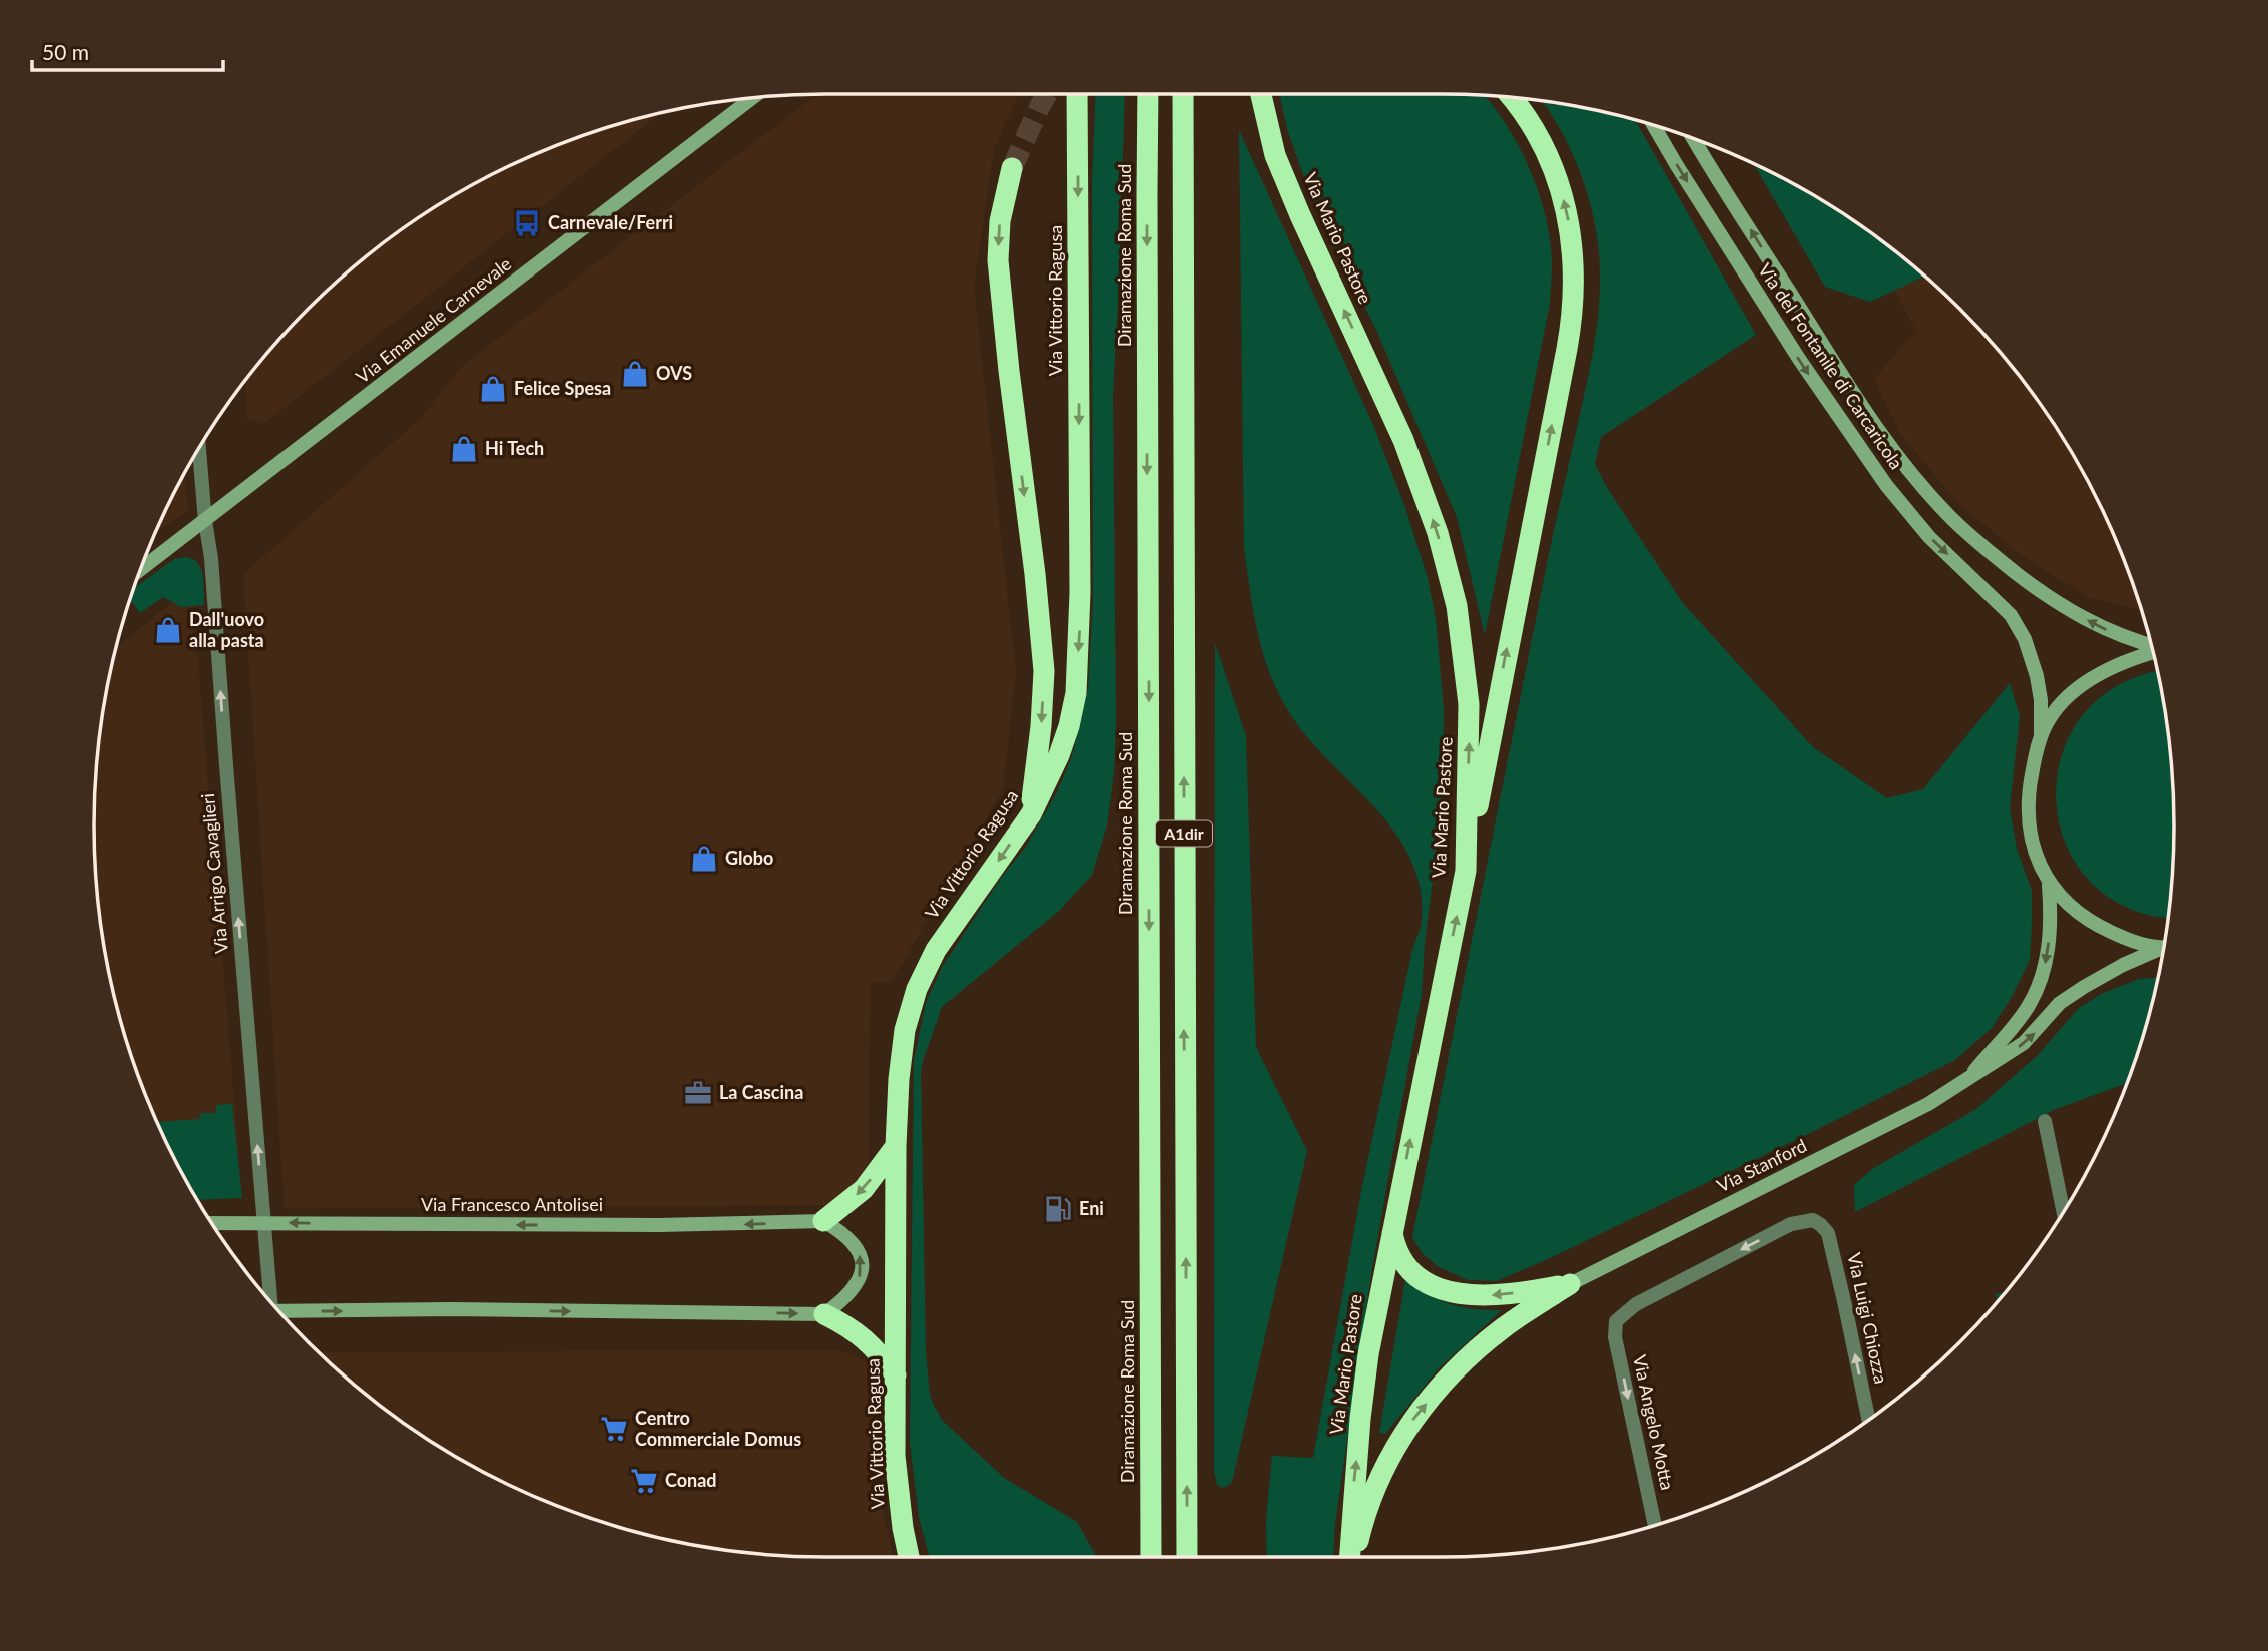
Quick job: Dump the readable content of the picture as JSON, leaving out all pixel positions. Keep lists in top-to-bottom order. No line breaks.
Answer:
{"streets":{"highway":["Via Mario Pastore","Diramazione Roma Sud","Via Vittorio Ragusa","A1dir"],"street":["Via Emanuele Carnevale","Via del Fontanile di Carcaricola","Via Arrigo Cavaglieri","Via Stanford","Via Francesco Antolisei","Via Luigi Chiozza","Via Angelo Motta"]},"crossings":[["Via Emanuele Carnevale","Via Arrigo Cavaglieri"],["Via Arrigo Cavaglieri","Via Francesco Antolisei"],["Via Luigi Chiozza","Via Angelo Motta"]],"one_way":["Via Arrigo Cavaglieri","Via Angelo Motta"],"places":{"bus stop":["Carnevale/Ferri"],"shop":["OVS","Felice Spesa","Hi Tech","Dall'uovo alla pasta","Globo"],"office":["La Cascina"],"fuel station":["Eni"],"supermarket":["Centro Commerciale Domus","Conad"]},"scale_bar":"50 m"}
